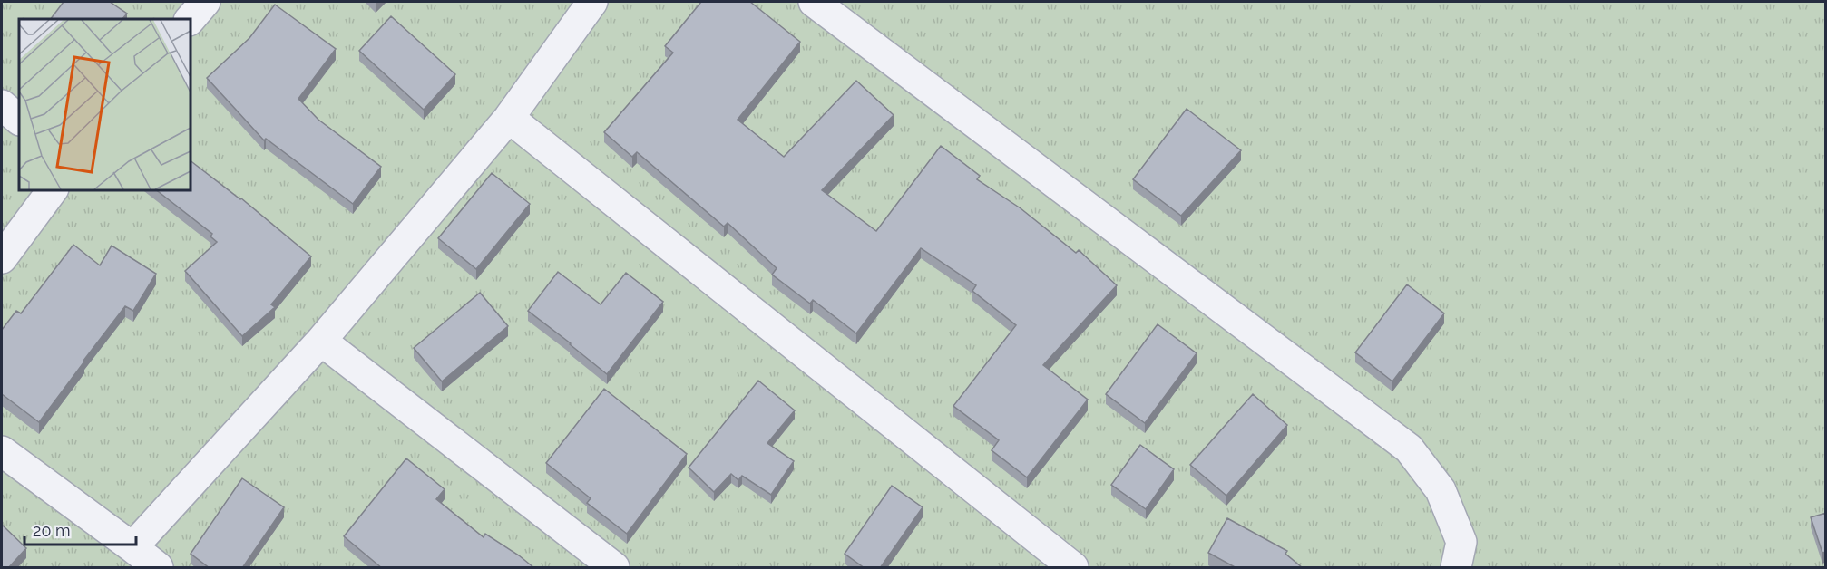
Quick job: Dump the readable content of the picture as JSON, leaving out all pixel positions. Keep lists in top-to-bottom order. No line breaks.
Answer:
{"scale_bar":"20 m"}
